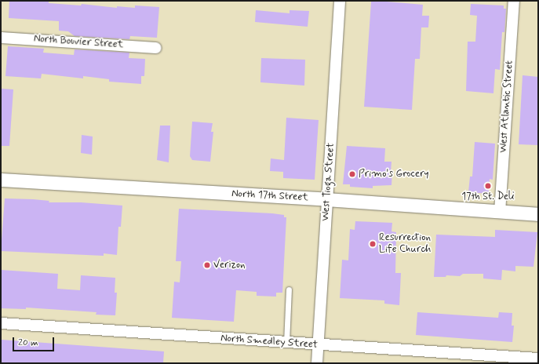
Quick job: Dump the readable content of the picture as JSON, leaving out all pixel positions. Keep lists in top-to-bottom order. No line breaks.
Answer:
{"streets":{"street":["North Bouvier Street","West Atlantic Street","West Tioga Street","North 17th Street","North Smedley Street"]},"crossings":[["West Atlantic Street","North 17th Street"],["West Tioga Street","North 17th Street"],["West Tioga Street","North Smedley Street"]],"places":["Primo's Grocery","17th St. Deli","Resurrection Life Church","Verizon"],"scale_bar":"20 m"}
